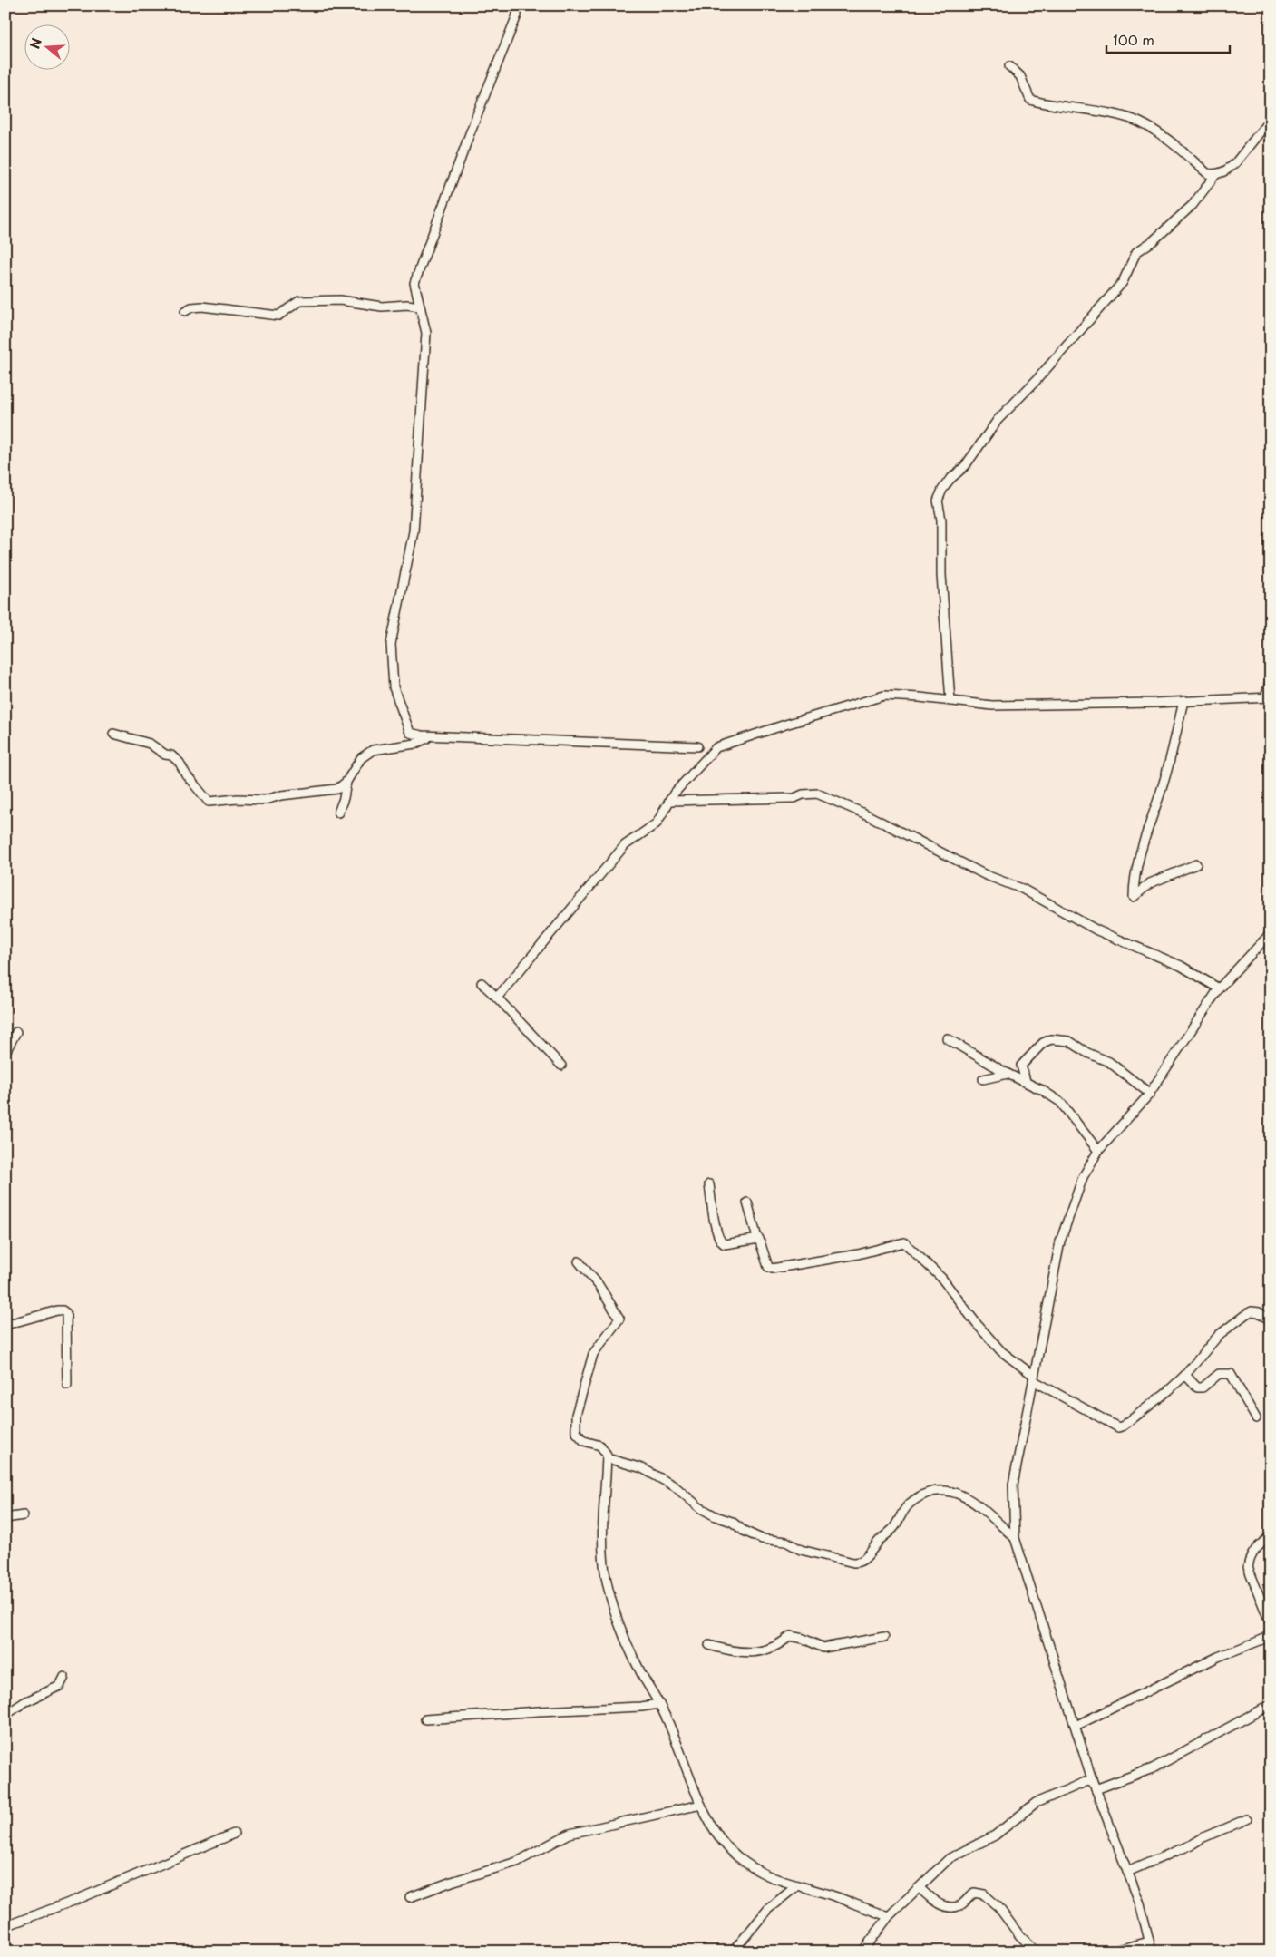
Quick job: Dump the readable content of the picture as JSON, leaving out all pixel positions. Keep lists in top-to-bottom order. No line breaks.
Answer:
{"scale_bar":"100 m","north":"left"}
